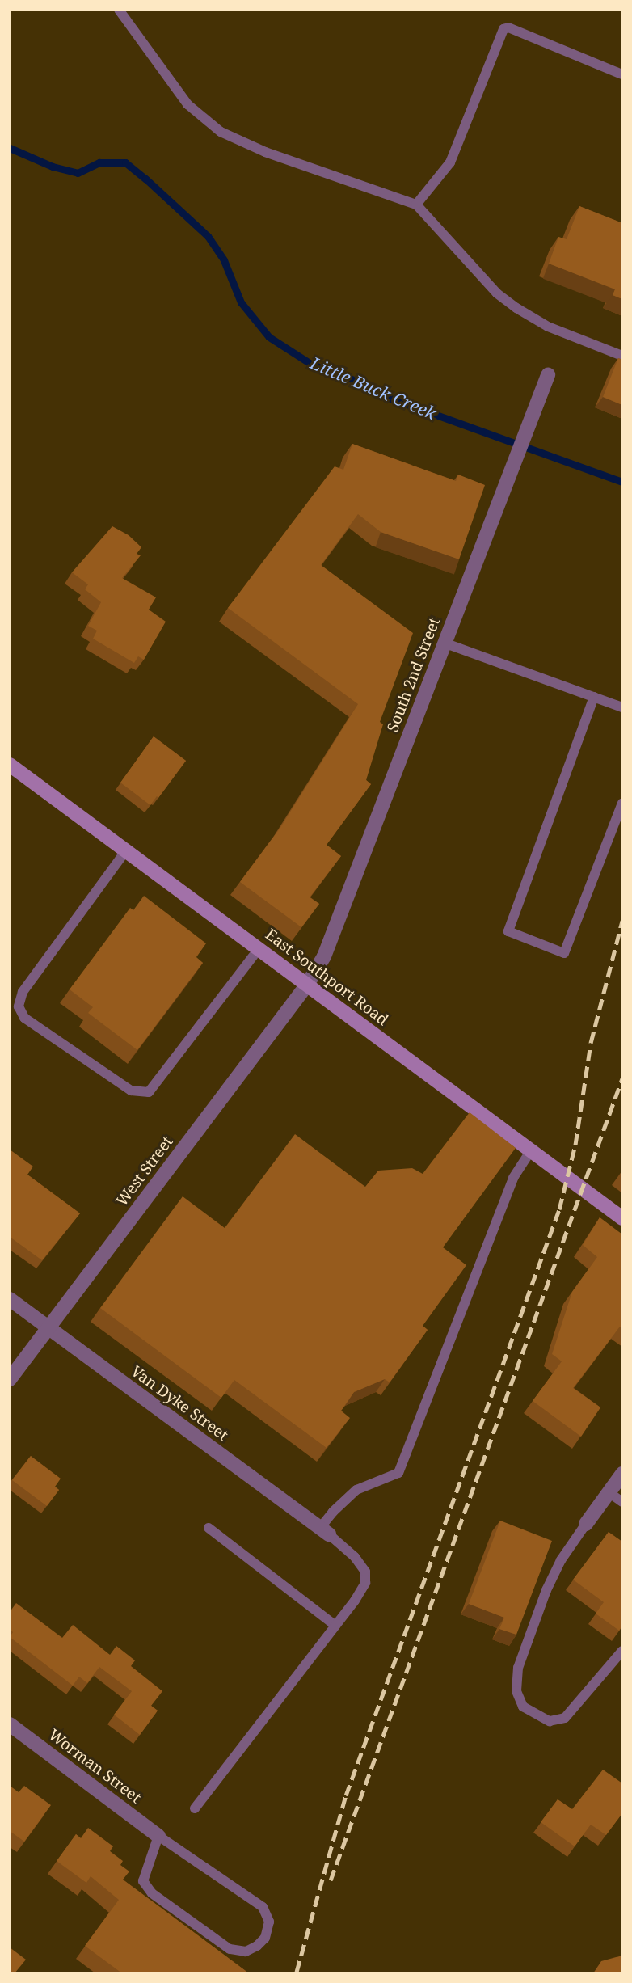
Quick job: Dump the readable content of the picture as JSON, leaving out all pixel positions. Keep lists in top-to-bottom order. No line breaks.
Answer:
{"streets":{"main road":["East Southport Road"],"street":["South 2nd Street","West Street","Van Dyke Street","Worman Street"]},"crossings":[["South 2nd Street","East Southport Road"],["South 2nd Street","West Street"],["East Southport Road","West Street"],["West Street","Van Dyke Street"]],"water":["Little Buck Creek"]}
